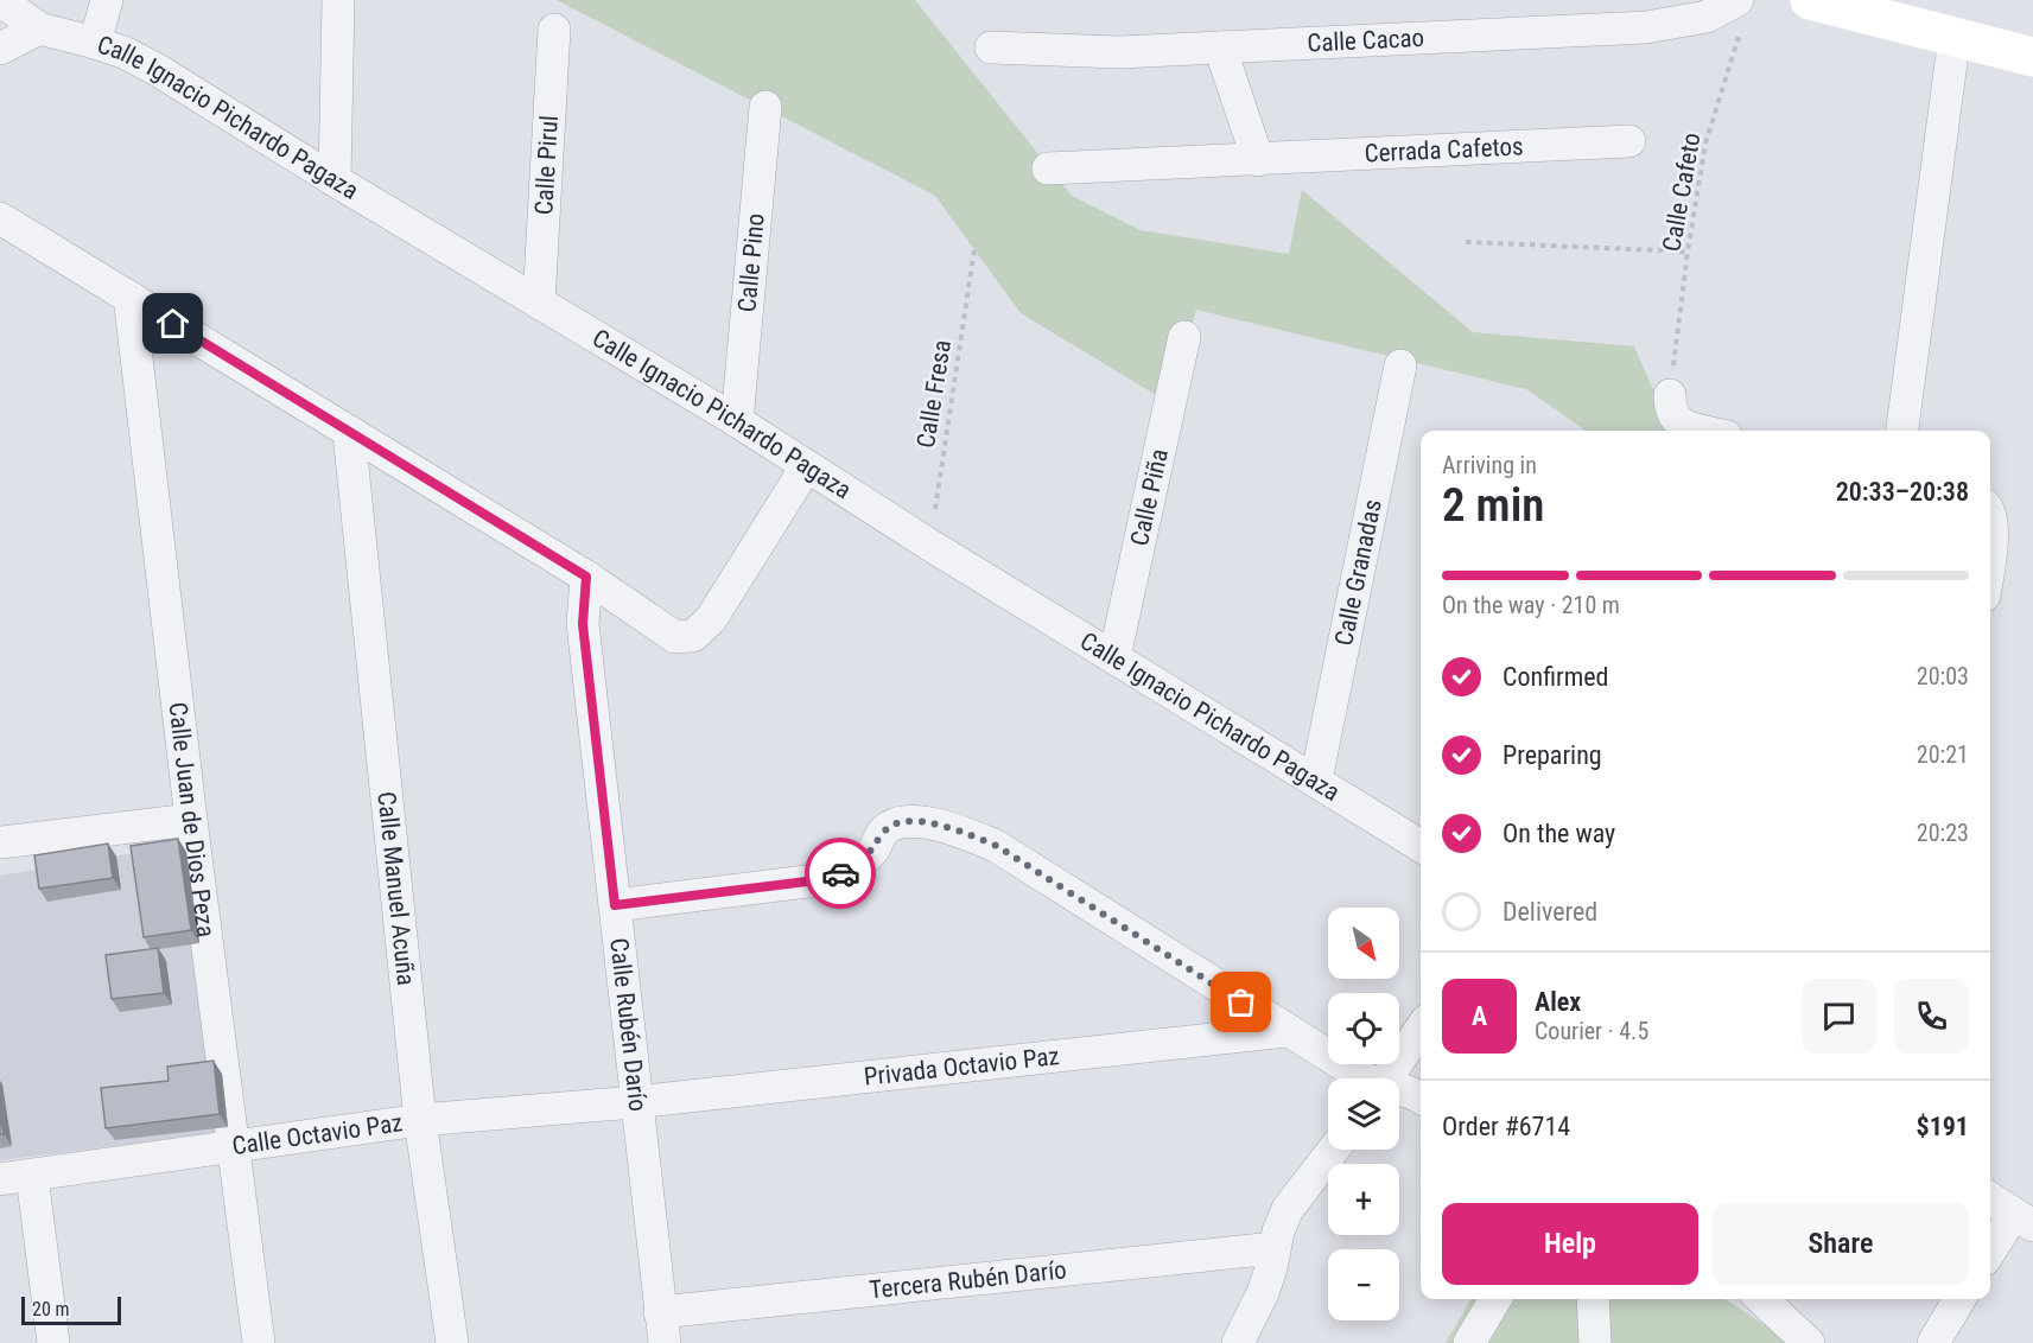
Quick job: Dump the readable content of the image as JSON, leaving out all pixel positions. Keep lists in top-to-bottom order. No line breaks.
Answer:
{"streets":{"street":["Calle Cacao","Calle Ignacio Pichardo Pagaza","Cerrada Cafetos","Calle Pirul","Calle Pino","Calle Piña","Calle Granadas","Calle Juan de Dios Peza","Calle Manuel Acuña","Calle Rubén Darío","Privada Octavio Paz","Calle Octavio Paz","Tercera Rubén Darío"],"path":["Calle Cafeto","Calle Fresa"]},"crossings":[["Calle Cacao","Calle Cafeto"],["Calle Ignacio Pichardo Pagaza","Calle Pirul"],["Calle Ignacio Pichardo Pagaza","Calle Pino"],["Calle Ignacio Pichardo Pagaza","Calle Fresa"],["Calle Ignacio Pichardo Pagaza","Calle Piña"],["Calle Ignacio Pichardo Pagaza","Calle Granadas"],["Calle Juan de Dios Peza","Calle Octavio Paz"],["Calle Manuel Acuña","Calle Octavio Paz"],["Calle Rubén Darío","Privada Octavio Paz"],["Calle Rubén Darío","Calle Octavio Paz"],["Calle Rubén Darío","Tercera Rubén Darío"],["Privada Octavio Paz","Calle Octavio Paz"]],"scale_bar":"20 m","north":"bottom right","page":{"heading":["2 min","Arriving in","20:33–20:38"],"panel":["Alex","Courier · 4.5","Order #6714","$191"],"bar":"On the way · 210 m","list":[["Confirmed","20:03"],["Preparing","20:21"],["On the way","20:23"],"Delivered"],"map_buttons":["+","−"],"round":"A","buttons":["Help","Share"],"scale":"20 m"}}
